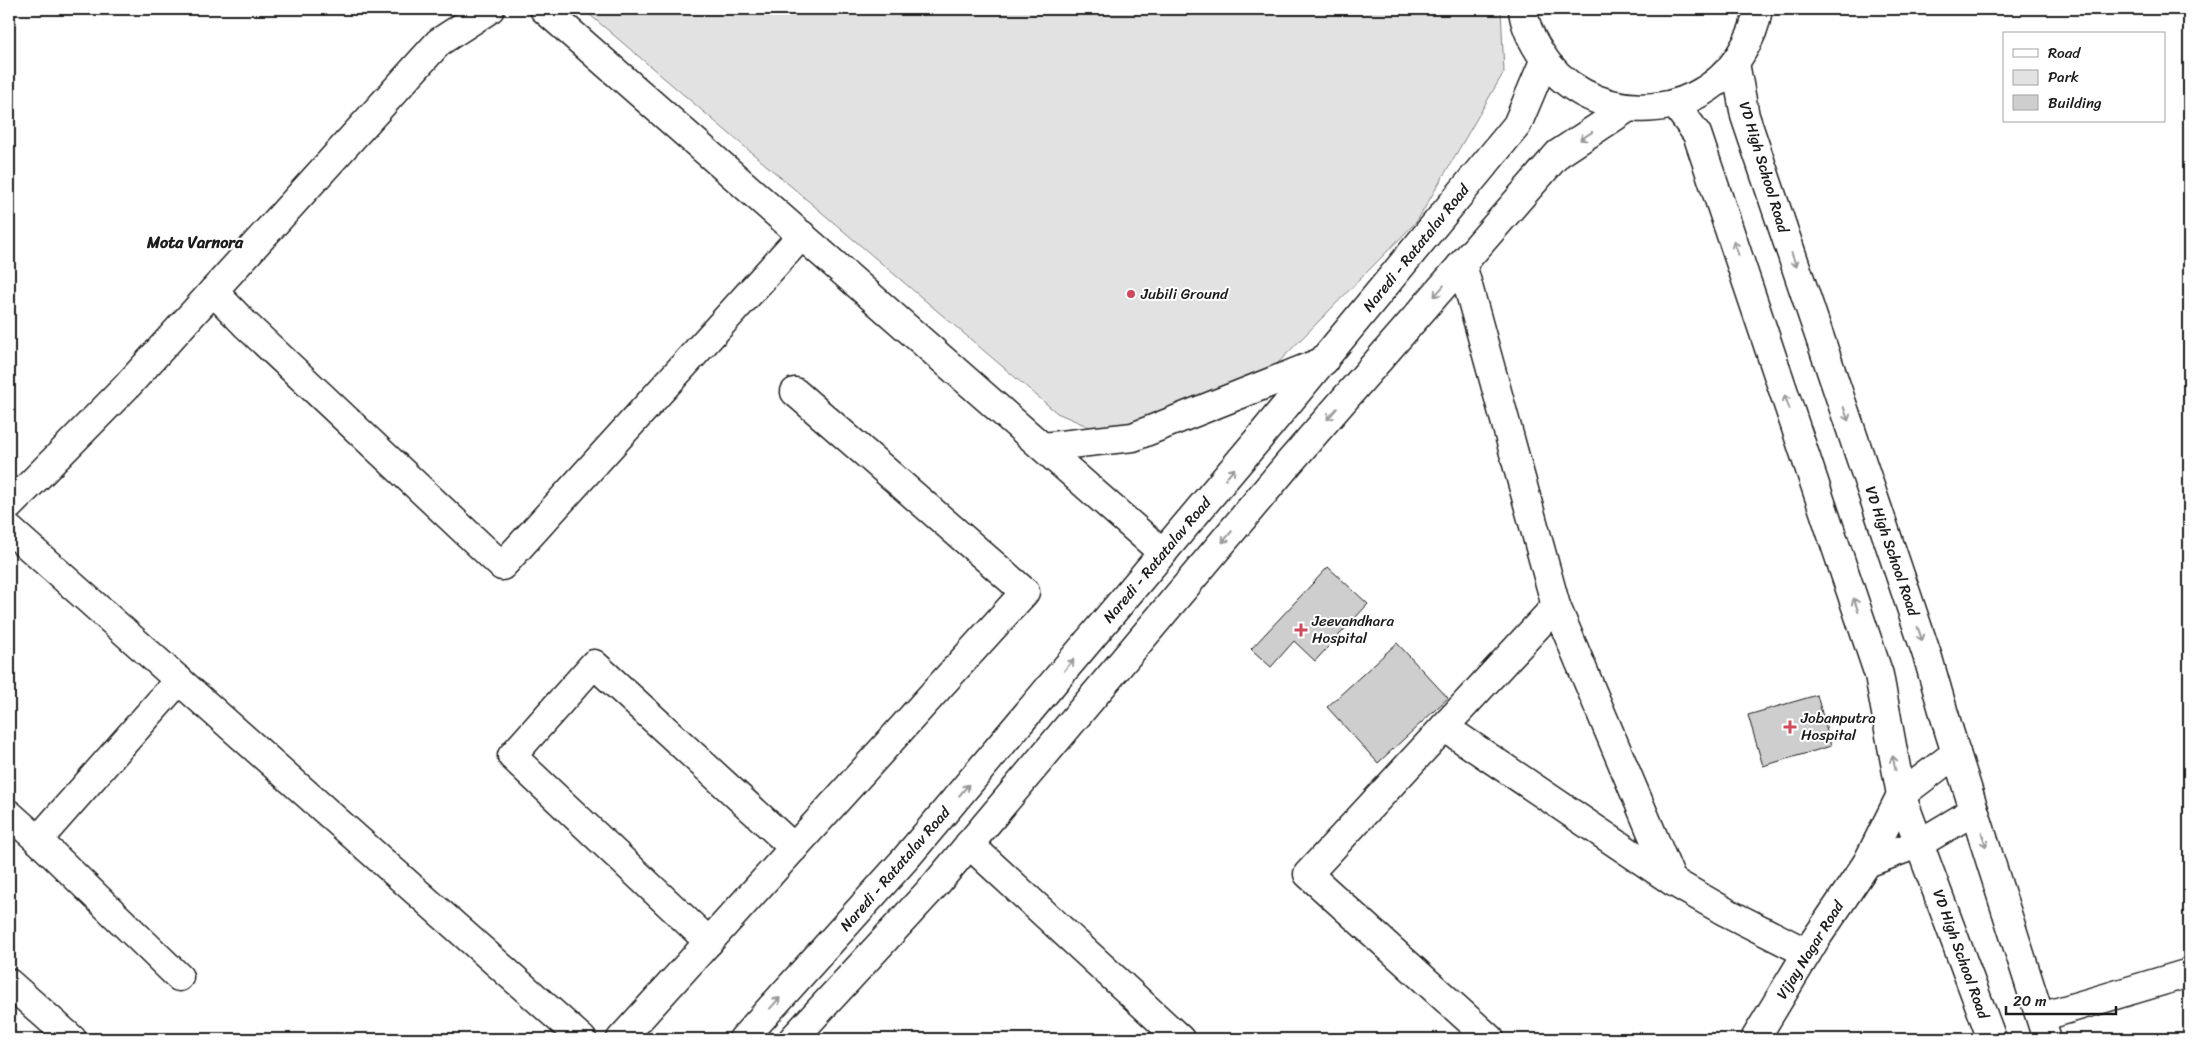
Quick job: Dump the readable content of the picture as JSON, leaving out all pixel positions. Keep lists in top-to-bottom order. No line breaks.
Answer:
{"streets":{"street":["VD High School Road","Naredi - Ratatalav Road","Vijay Nagar Road"]},"crossings":[["VD High School Road","Vijay Nagar Road"]],"districts":["Mota Varnora"],"places":{"other":["Jubili Ground"],"health":["Jeevandhara Hospital","Jobanputra Hospital"]},"legend":["Road","Park","Building"],"scale_bar":"20 m"}
